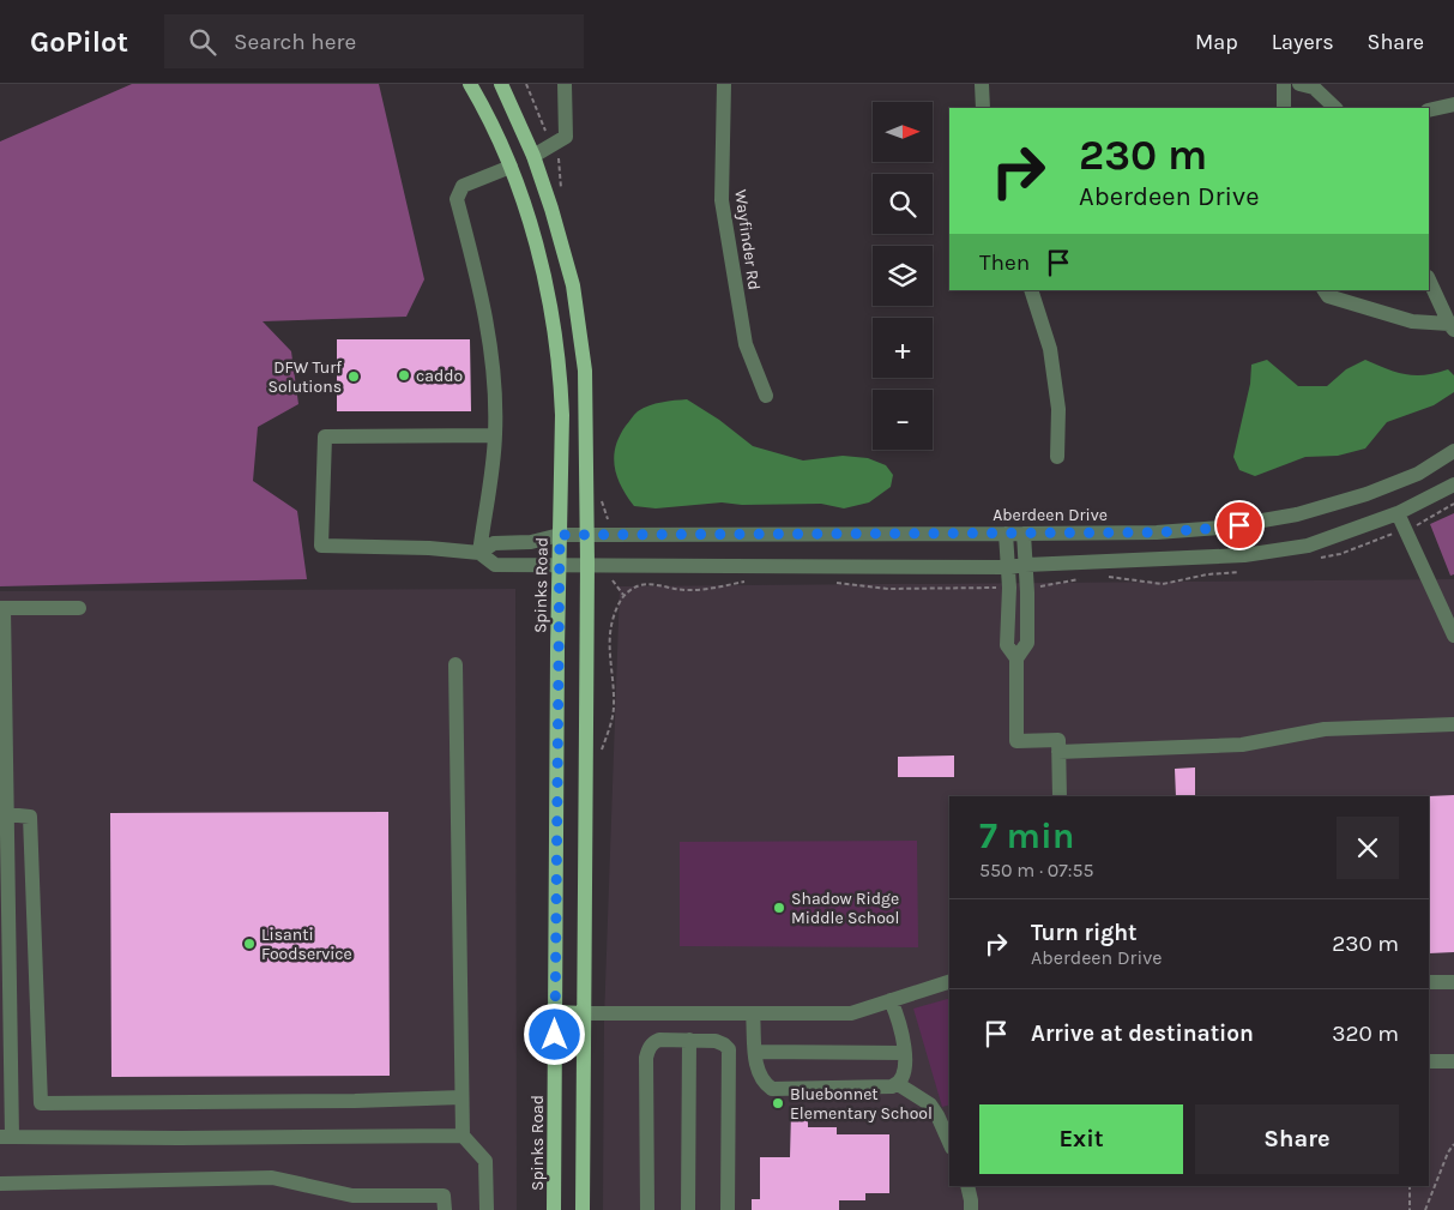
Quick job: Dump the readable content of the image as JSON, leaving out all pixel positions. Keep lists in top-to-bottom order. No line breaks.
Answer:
{"streets":{"main road":["Spinks Road"],"street":["Wayfinder Rd","Aberdeen Drive"]},"crossings":[["Aberdeen Drive","Spinks Road"]],"places":["caddo","DFW Turf Solutions","Shadow Ridge Middle School","Lisanti Foodservice","Bluebonnet Elementary School"],"north":"right","page":{"header":"GoPilot","search":"Search here","nav":["Map","Layers","Share"],"map_buttons":["+","−"],"turn":["230 m","Aberdeen Drive"],"then":"Then","heading":["7 min","550 m · 07:55"],"list":[{"name":"Turn right","note":"Aberdeen Drive","value":"230 m"},{"name":"Arrive at destination","value":"320 m"}],"buttons":["Exit","Share"]}}
